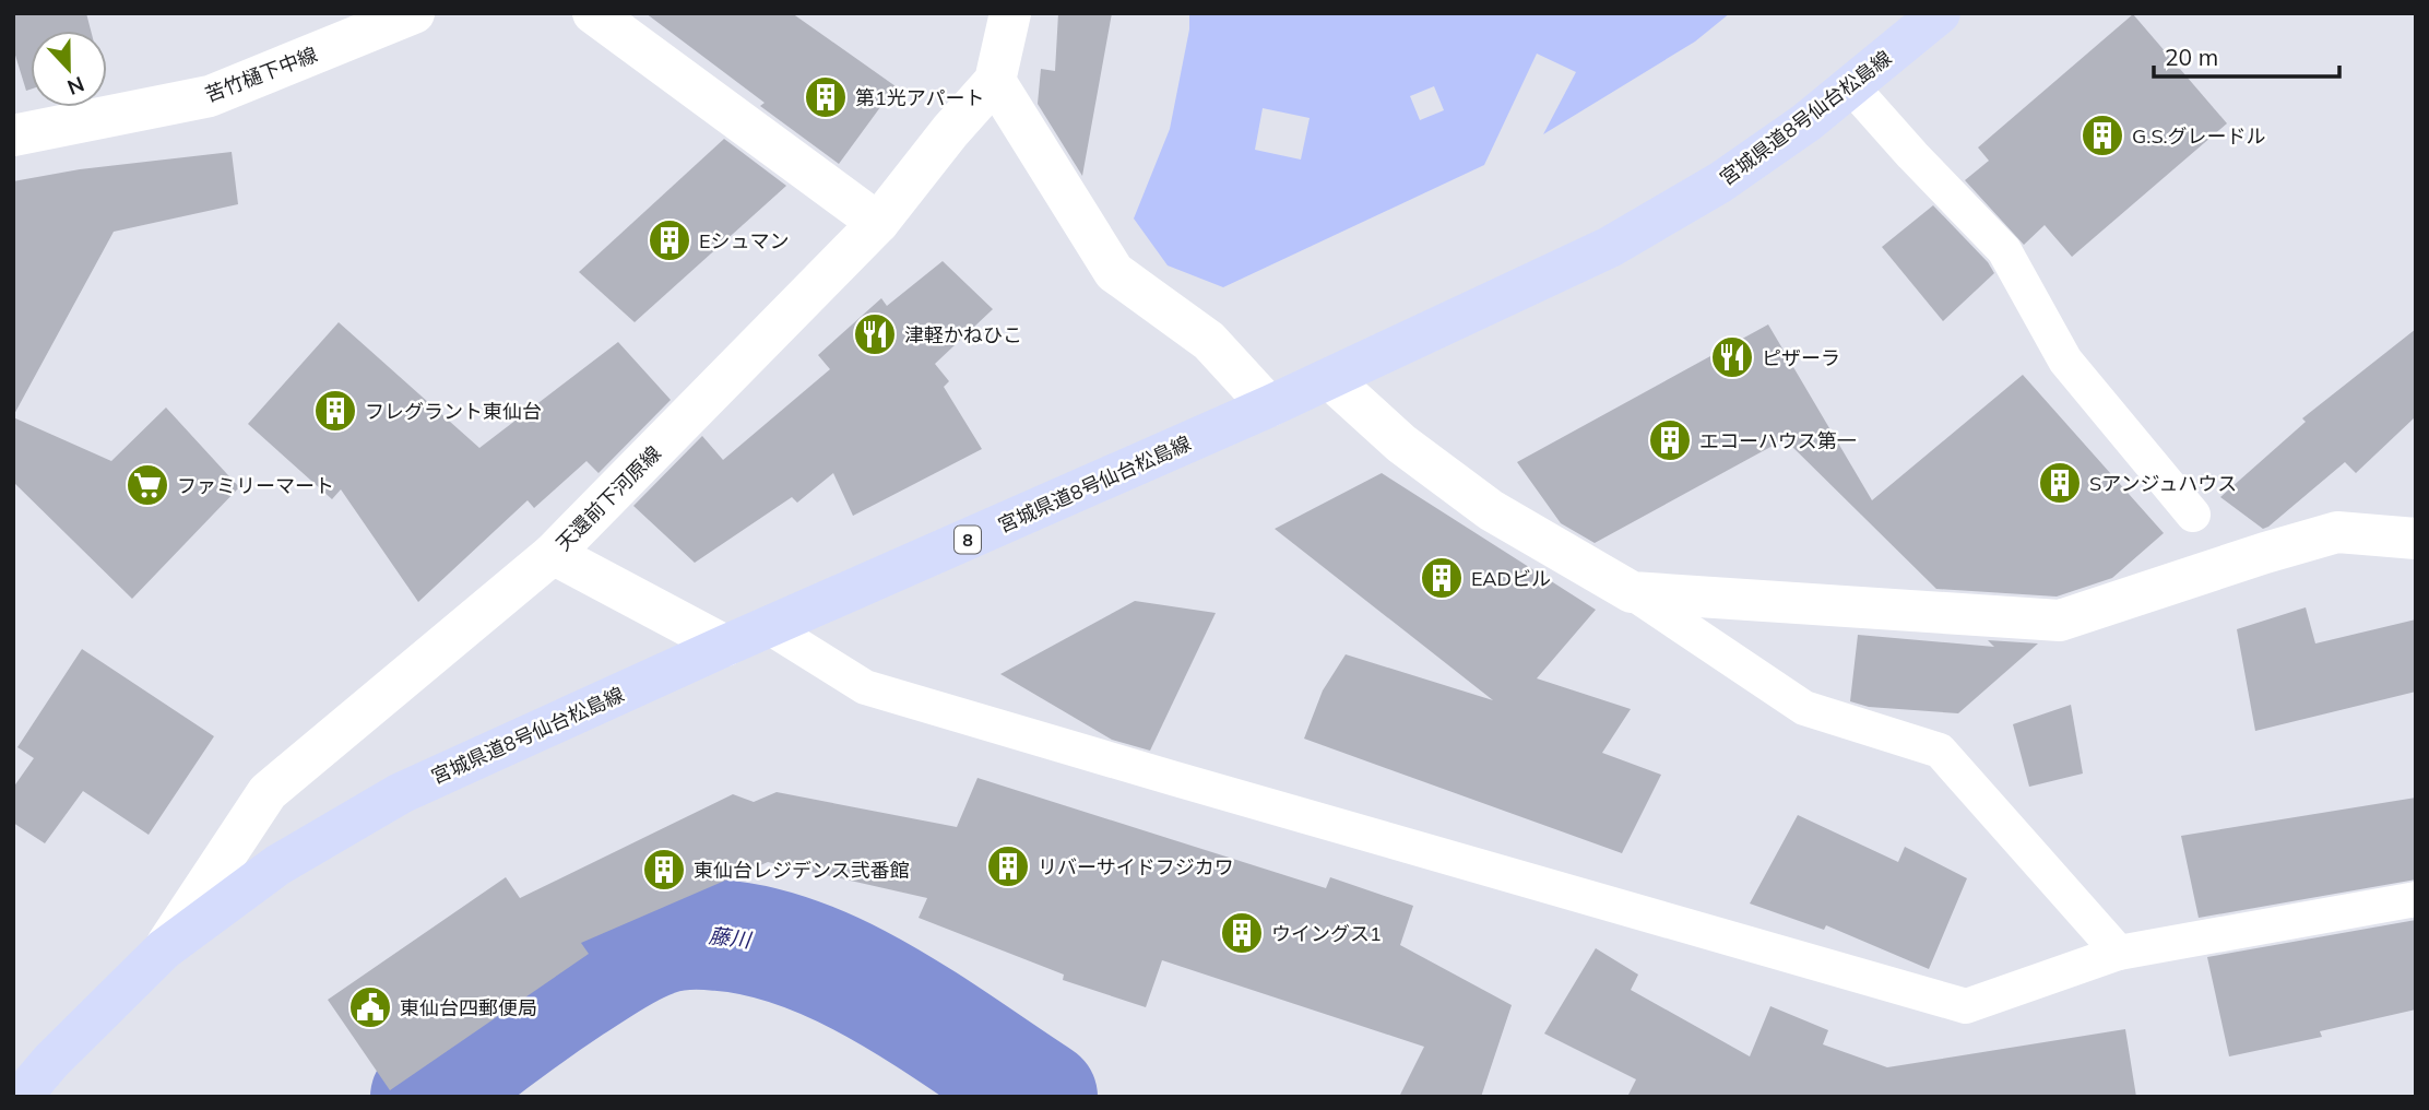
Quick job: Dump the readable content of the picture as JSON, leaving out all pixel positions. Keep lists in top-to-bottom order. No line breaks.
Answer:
{"streets":{"main road":["宮城県道8号仙台松島線","8"],"street":["苦竹樋下中線","天還前下河原線"]},"crossings":[["宮城県道8号仙台松島線","天還前下河原線"]],"water":["藤川"],"places":{"building":["第1光アパート","G.S.グレードル","Eシュマン","フレグラント東仙台","エコーハウス第一","Sアンジュハウス","EADビル","リバーサイドフジカワ","東仙台レジデンス弐番館","ウイングス1"],"restaurant":["津軽かねひこ","ピザーラ"],"supermarket":["ファミリーマート"],"public building":["東仙台四郵便局"]},"scale_bar":"20 m","north":"bottom"}
